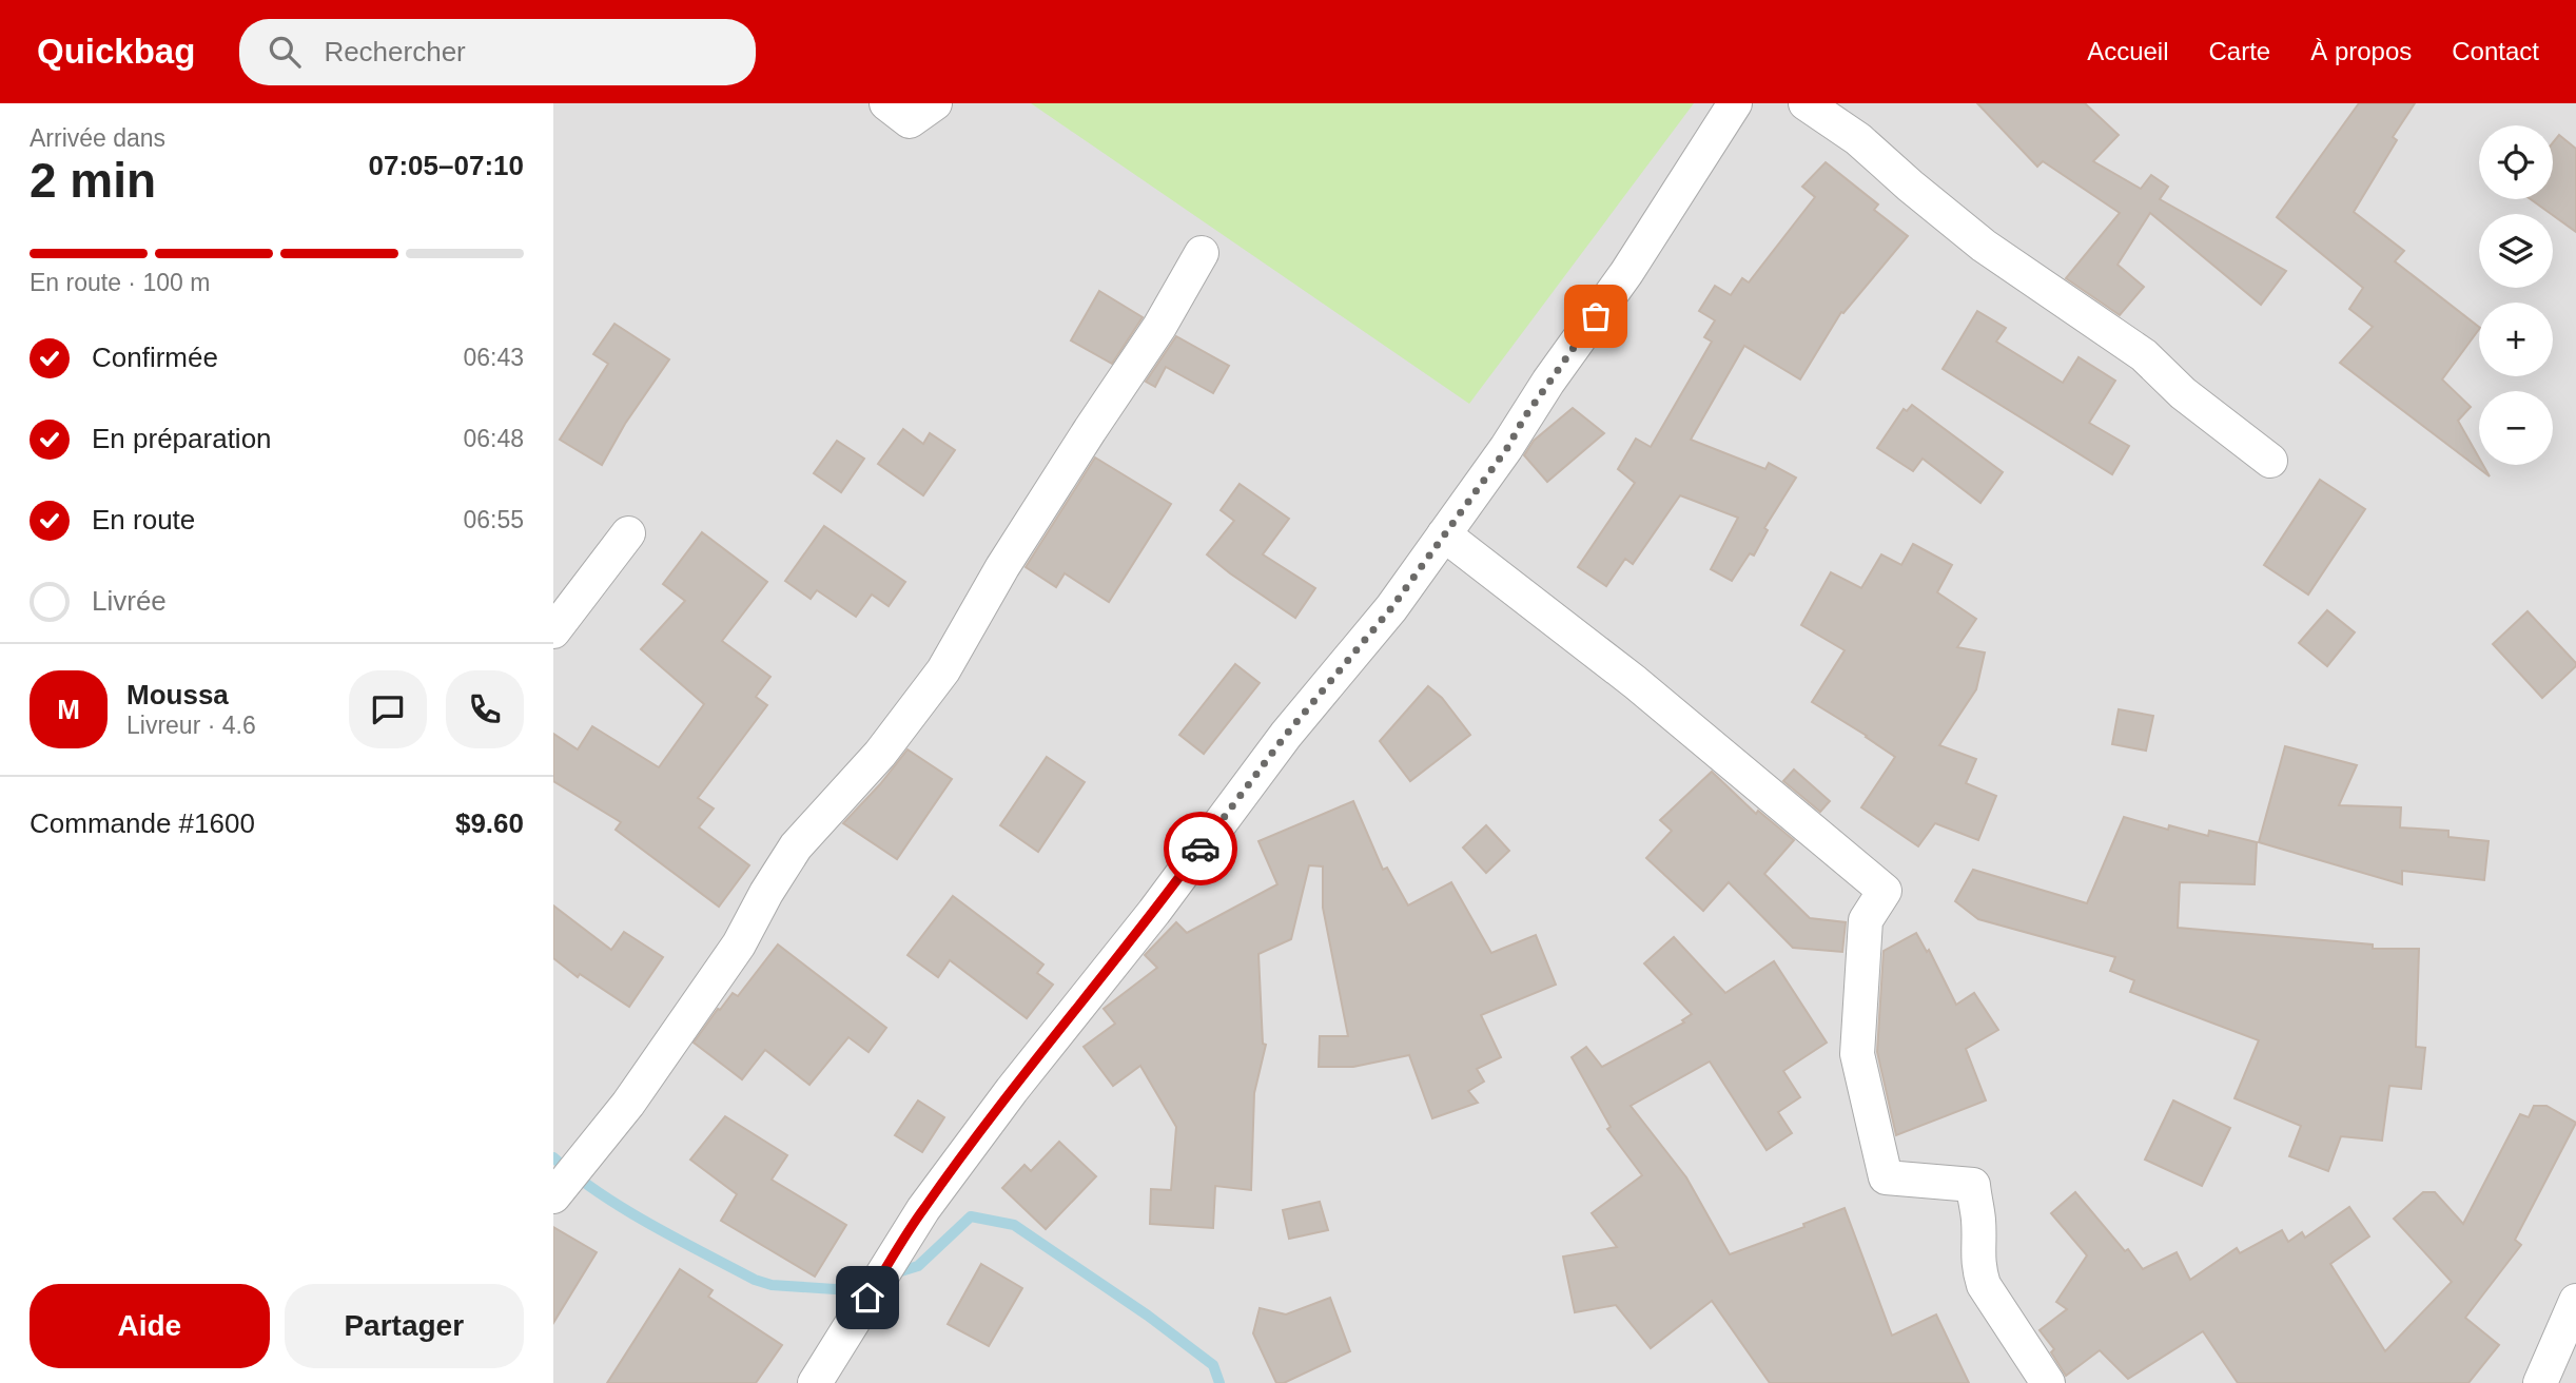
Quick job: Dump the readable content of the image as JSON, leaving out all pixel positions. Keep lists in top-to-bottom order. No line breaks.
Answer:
{"page":{"header":"Quickbag","search":"Rechercher","nav":["Accueil","Carte","À propos","Contact"],"heading":["2 min","Arrivée dans","07:05–07:10"],"panel":["Moussa","Livreur · 4.6","Commande #1600","$9.60"],"map_buttons":["+","−"],"bar":"En route · 100 m","list":[["Confirmée","06:43"],["En préparation","06:48"],["En route","06:55"],"Livrée"],"round":"M","buttons":["Aide","Partager"]}}
